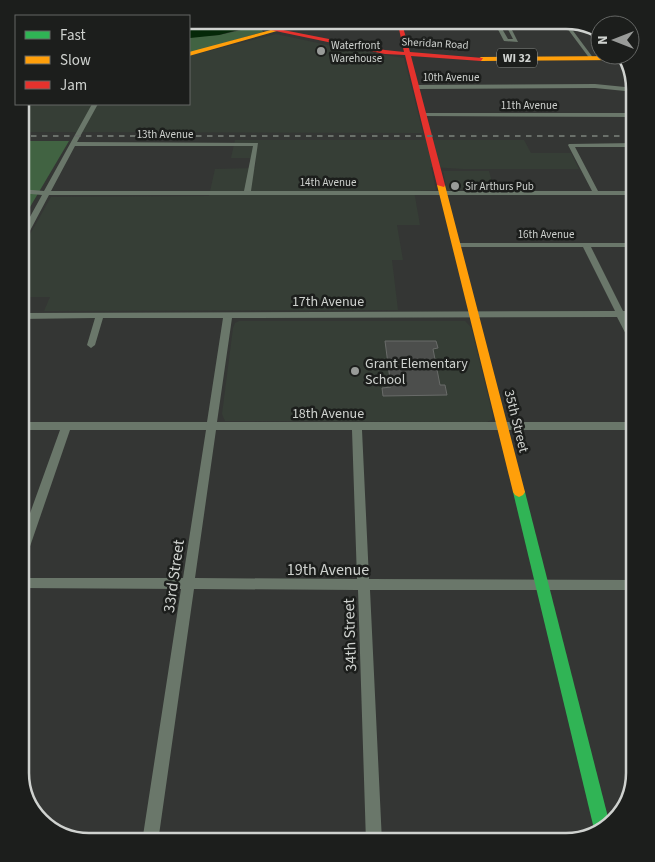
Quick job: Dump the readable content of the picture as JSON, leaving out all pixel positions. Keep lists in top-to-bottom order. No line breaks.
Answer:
{"streets":{"street":["Sheridan Road","WI 32","10th Avenue","11th Avenue","13th Avenue","14th Avenue","16th Avenue","17th Avenue","18th Avenue","35th Street","19th Avenue","33rd Street","34th Street"]},"crossings":[["Sheridan Road","WI 32"],["Sheridan Road","35th Street"],["10th Avenue","35th Street"],["11th Avenue","35th Street"],["13th Avenue","14th Avenue"],["14th Avenue","35th Street"],["16th Avenue","35th Street"],["17th Avenue","35th Street"],["17th Avenue","33rd Street"],["18th Avenue","35th Street"],["18th Avenue","33rd Street"],["18th Avenue","34th Street"],["35th Street","19th Avenue"],["19th Avenue","33rd Street"],["19th Avenue","34th Street"]],"places":["Waterfront Warehouse","Sir Arthurs Pub","Grant Elementary School"],"legend":["Fast","Slow","Jam"],"north":"left"}
